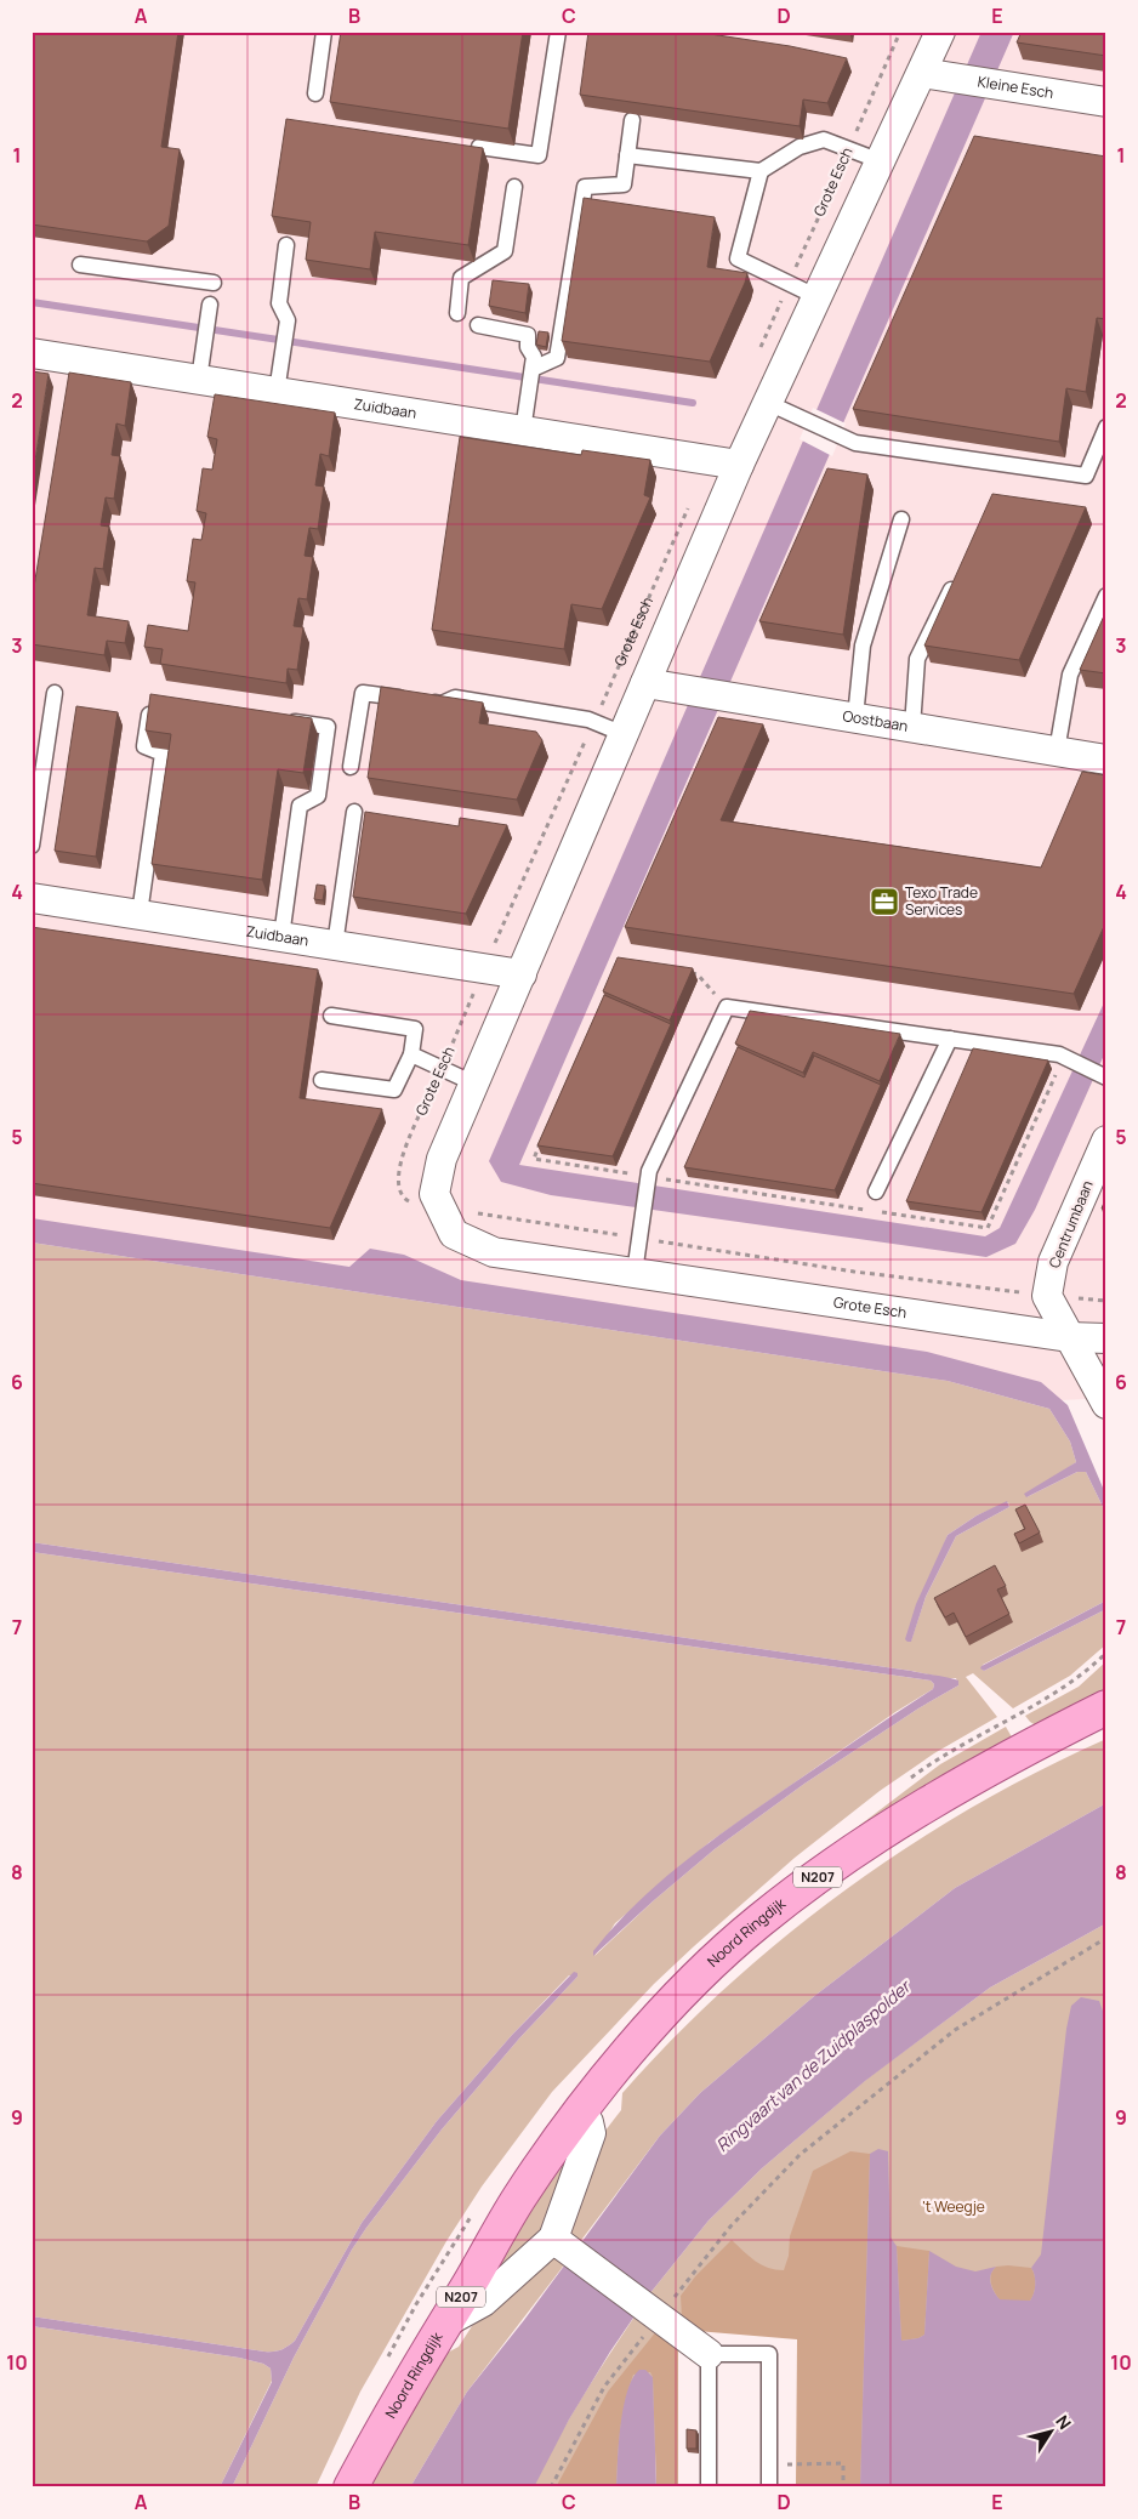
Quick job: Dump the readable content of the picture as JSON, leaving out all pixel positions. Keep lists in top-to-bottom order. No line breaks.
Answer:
{"streets":{"main road":["N207","Noord Ringdijk"],"street":["Kleine Esch","Grote Esch","Zuidbaan","Oostbaan","Centrumbaan"]},"crossings":[["Kleine Esch","Grote Esch"],["Grote Esch","Zuidbaan"],["Grote Esch","Oostbaan"],["Grote Esch","Centrumbaan"]],"water":["Ringvaart van de Zuidplaspolder"],"parks":["'t Weegje"],"places":{"office":["Texo Trade Services"]},"north":"top right","grid":{"columns":["A","B","C","D","E"],"rows":["1","2","3","4","5","6","7","8","9","10"]}}
